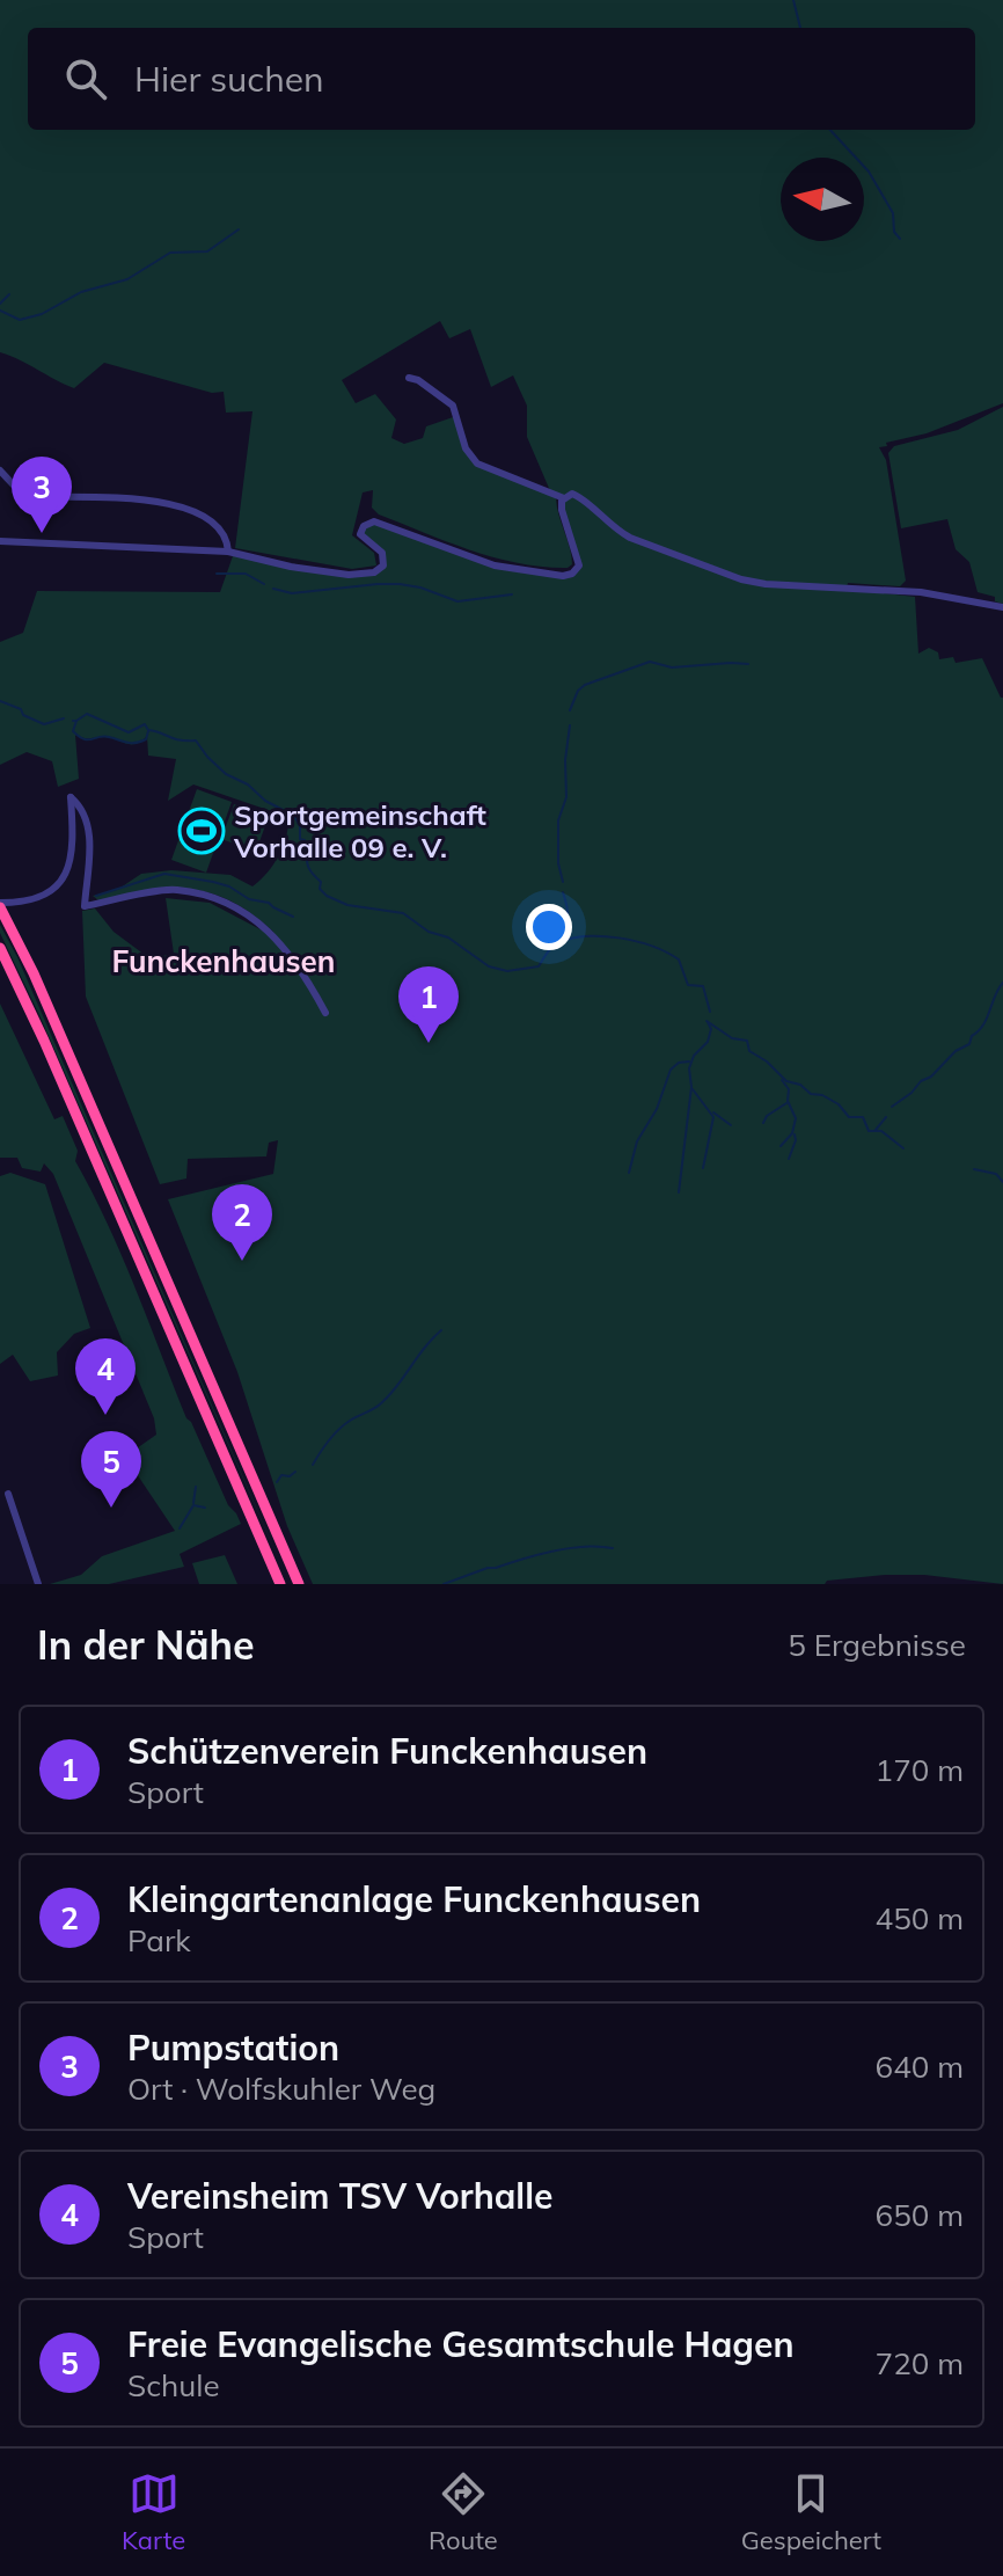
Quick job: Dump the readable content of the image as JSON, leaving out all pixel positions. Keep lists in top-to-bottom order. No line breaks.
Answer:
{"districts":["Funckenhausen"],"places":{"sports":["Sportgemeinschaft Vorhalle 09 e. V."]},"north":"left","page":{"search":"Hier suchen","pins":["3","1","2","4","5"],"heading":["In der Nähe","5 Ergebnisse"],"list":[{"mark":"1","name":"Schützenverein Funckenhausen","note":"Sport","value":"170 m"},{"mark":"2","name":"Kleingartenanlage Funckenhausen","note":"Park","value":"450 m"},{"mark":"3","name":"Pumpstation","note":"Ort · Wolfskuhler Weg","value":"640 m"},{"mark":"4","name":"Vereinsheim TSV Vorhalle","note":"Sport","value":"650 m"},{"mark":"5","name":"Freie Evangelische Gesamtschule Hagen","note":"Schule","value":"720 m"}],"nav":["Karte","Route","Gespeichert"]}}
